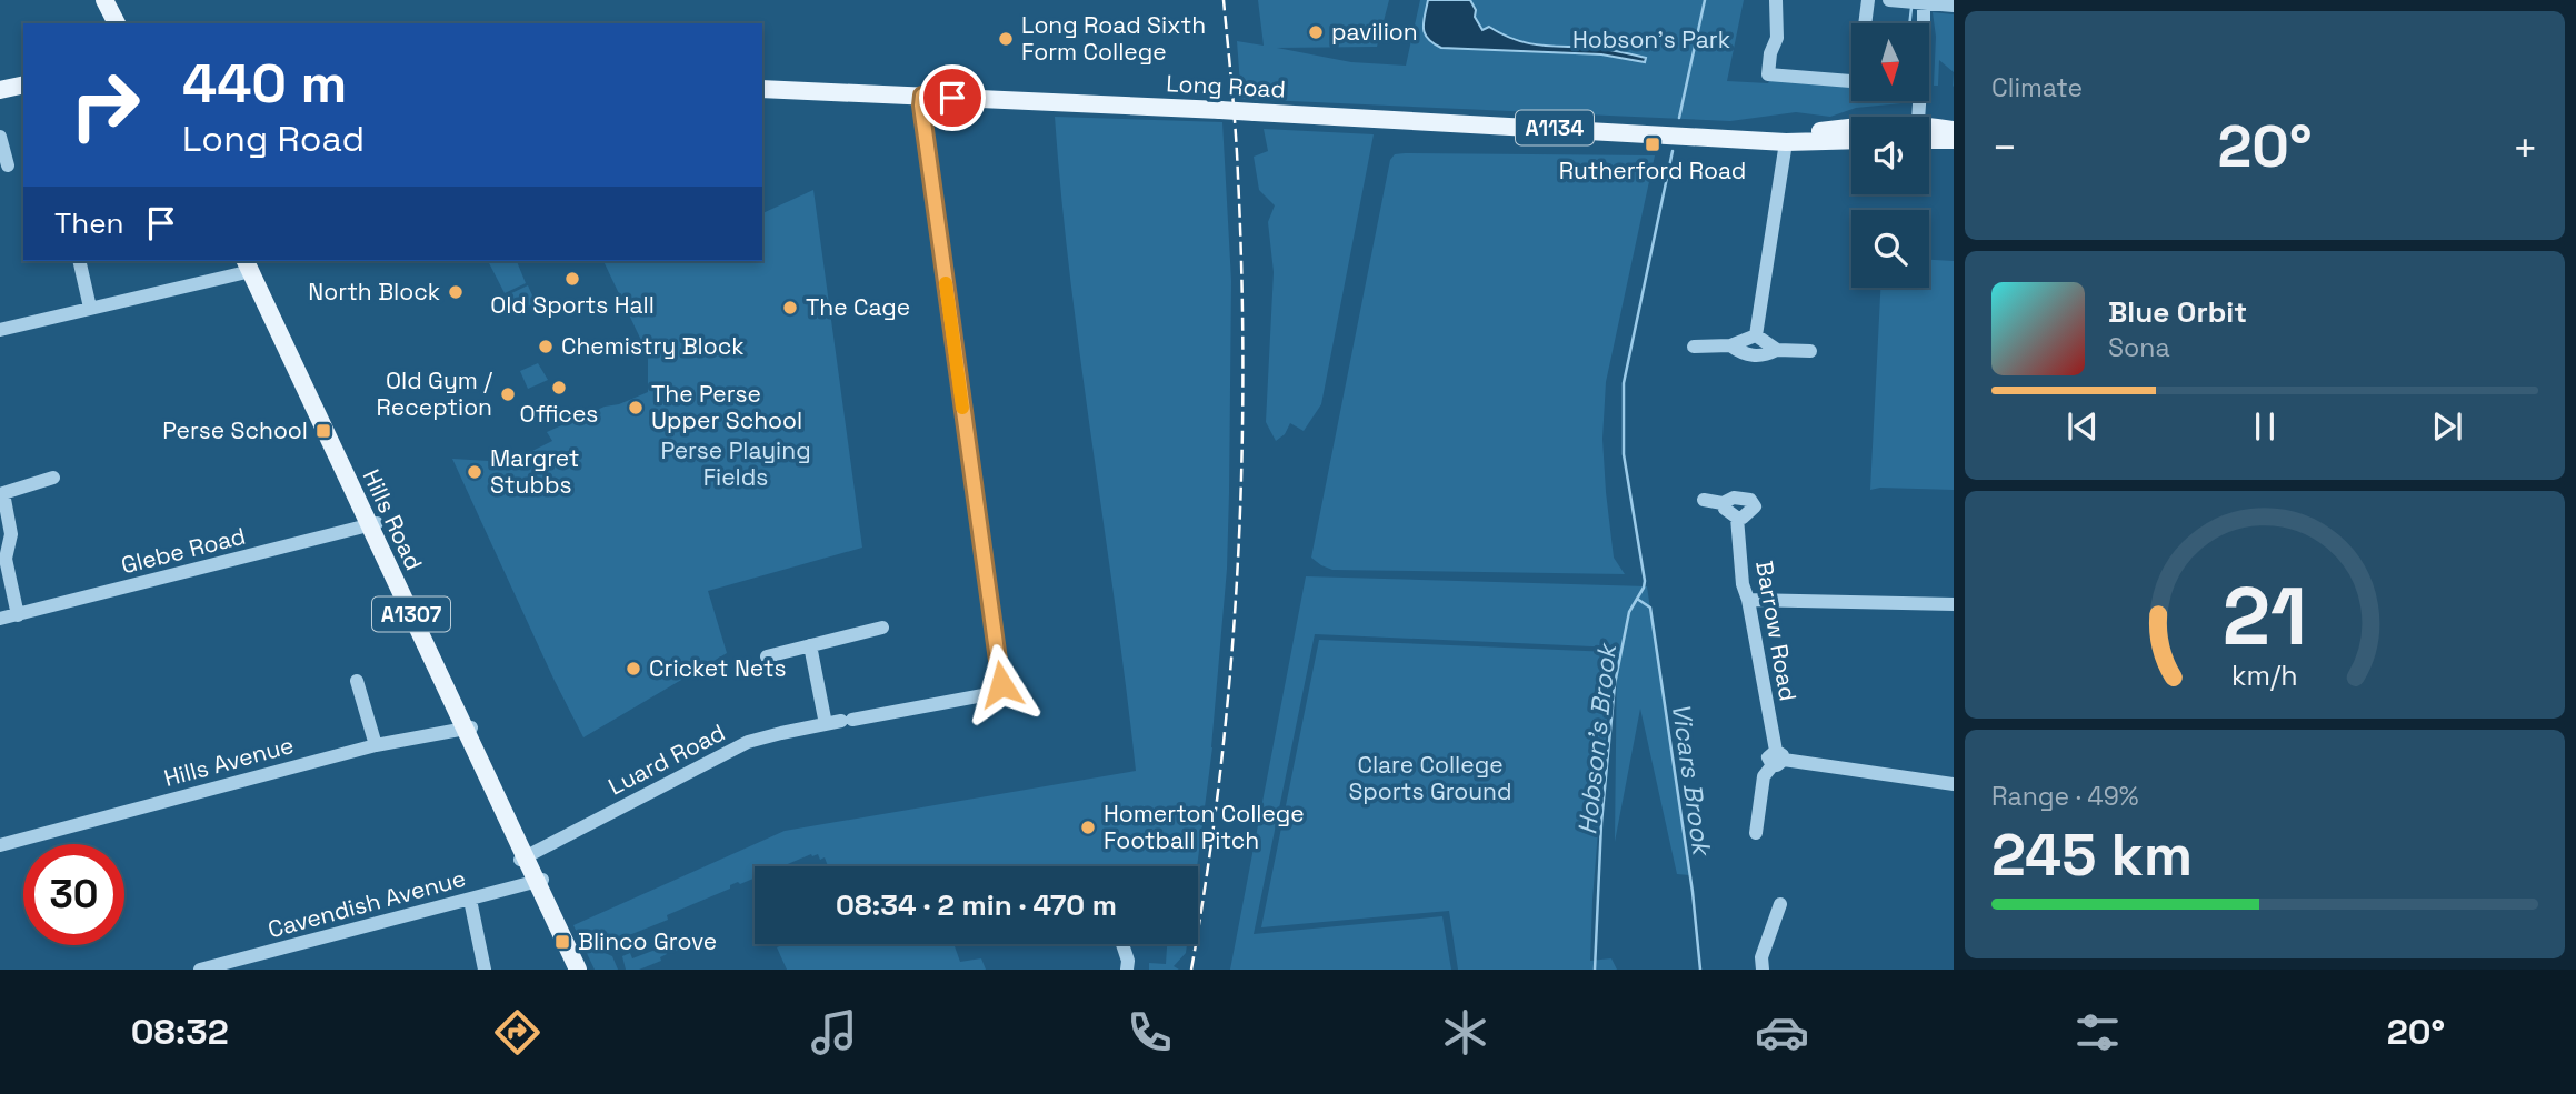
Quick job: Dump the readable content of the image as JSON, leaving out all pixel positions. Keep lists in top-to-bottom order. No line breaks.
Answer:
{"streets":{"main road":["Long Road","A1134","Hills Road","A1307"],"street":["Glebe Road","Barrow Road","Luard Road","Hills Avenue","Cavendish Avenue"]},"crossings":[["Long Road","Luard Road"],["Hills Road","Glebe Road"],["Hills Road","Luard Road"],["Hills Road","Hills Avenue"],["Hills Road","Cavendish Avenue"]],"water":["Hobson's Brook","Vicars Brook"],"parks":["Hobson's Park","Perse Playing Fields","Clare College Sports Ground"],"places":{"other":["pavilion","Long Road Sixth Form College","Old Sports Hall","North Block","The Cage","Chemistry Block","Offices","Old Gym / Reception","The Perse Upper School","Margret Stubbs","Cricket Nets","Homerton College Football Pitch"],"transit":["Rutherford Road","Perse School","Blinco Grove"]},"north":"bottom","page":{"tile":["Climate",["Range · 49%","245 km"]],"turn":["440 m","Long Road"],"heat":["−","20°","+"],"then":"Then","song":["Blue Orbit","Sona"],"limit":"30","trip":"08:34 · 2 min · 470 m","tabs":["08:32","20°"],"gauge":["21","km/h"]}}
